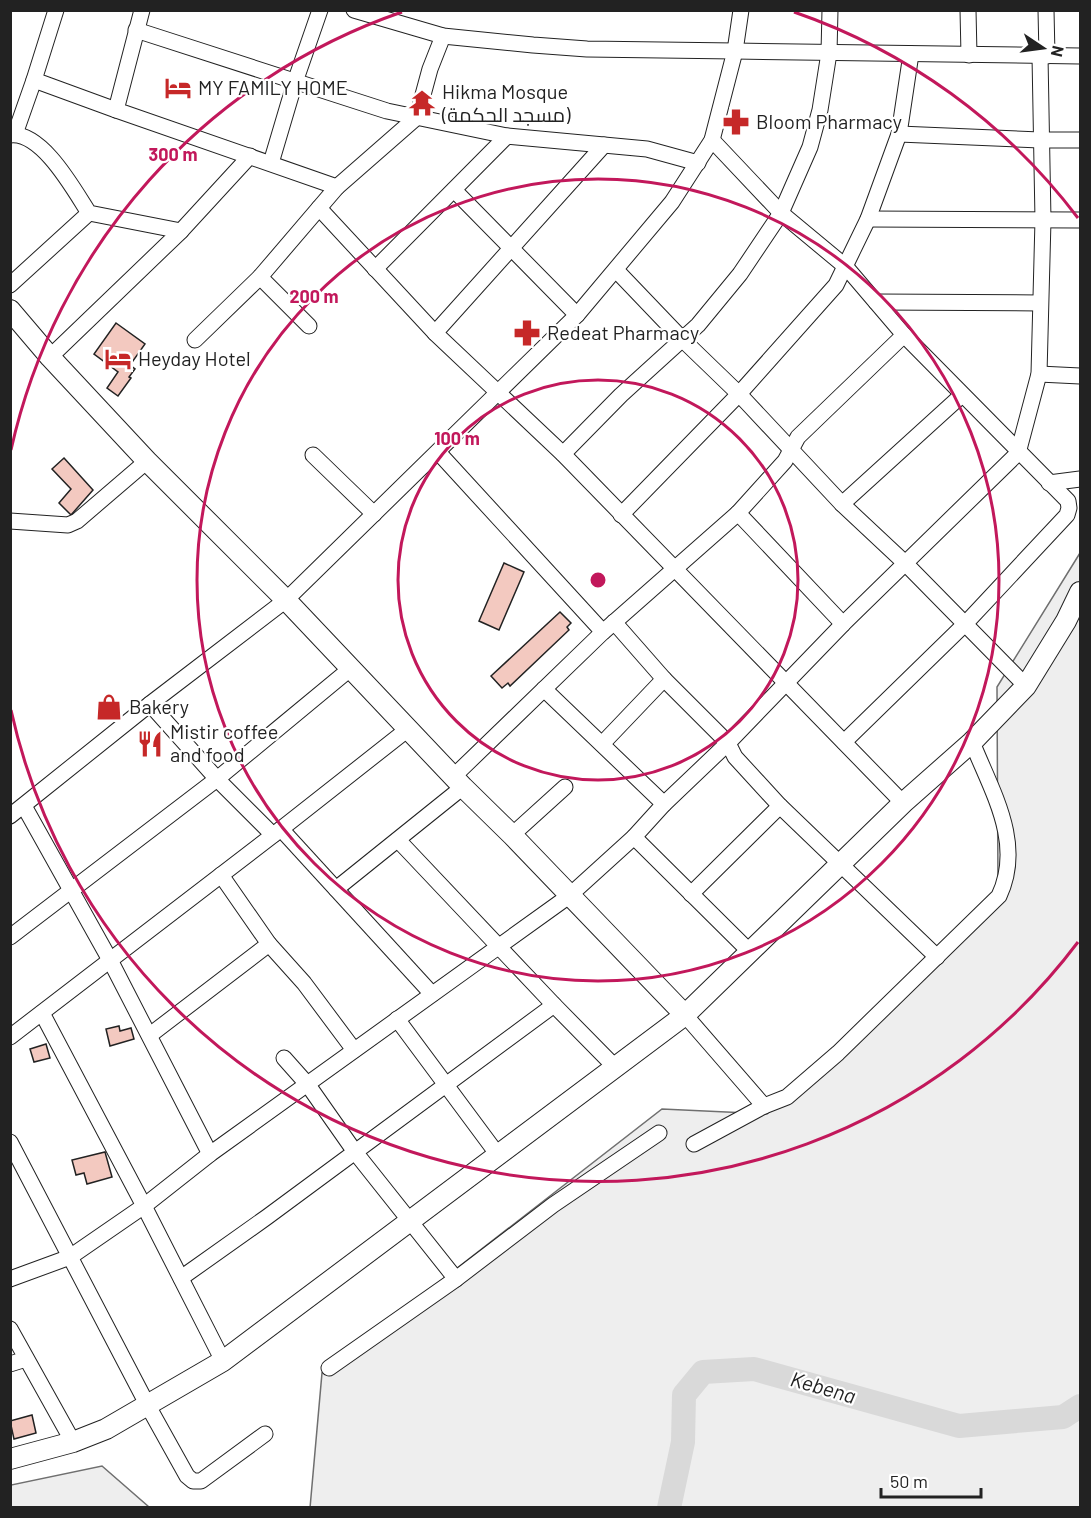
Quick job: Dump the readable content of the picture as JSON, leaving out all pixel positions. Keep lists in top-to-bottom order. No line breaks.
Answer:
{"water":["Kebena"],"places":{"hotel":["MY FAMILY HOME","Heyday Hotel"],"temple":["Hikma Mosque (مسجد الحكمة)"],"pharmacy":["Bloom Pharmacy","Redeat Pharmacy"],"shop":["Bakery"],"restaurant":["Mistir coffee and food"]},"scale_bar":"50 m","north":"right","rings":["300 m","200 m","100 m"]}
